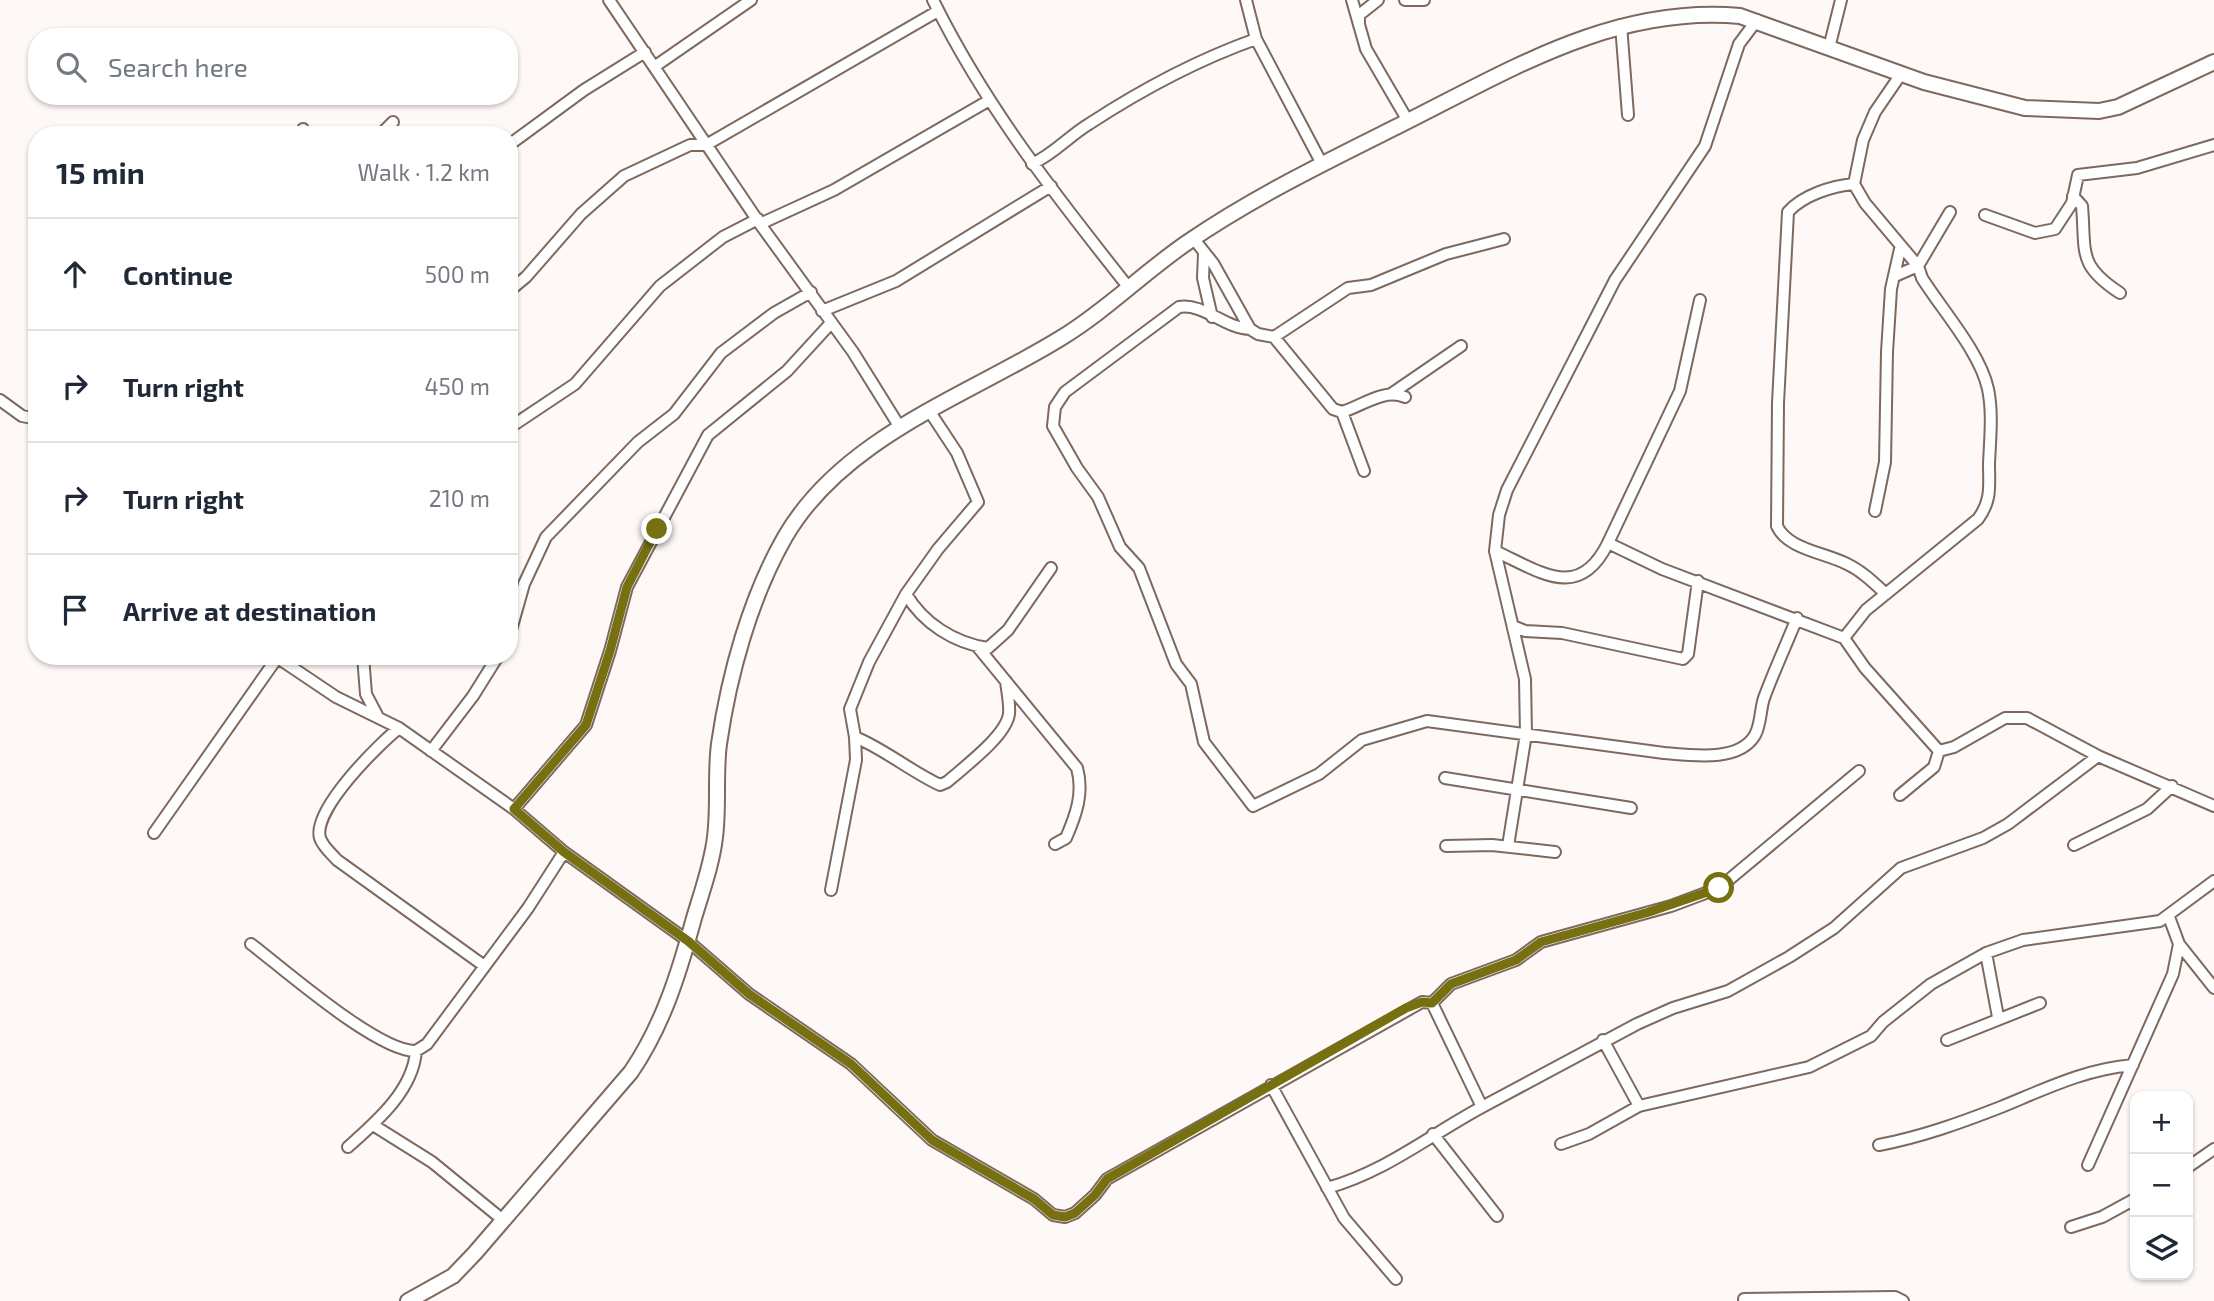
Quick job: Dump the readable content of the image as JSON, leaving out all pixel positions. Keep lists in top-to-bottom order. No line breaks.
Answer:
{"page":{"search":"Search here","heading":["15 min","Walk · 1.2 km"],"list":[["Continue","500 m"],["Turn right","450 m"],["Turn right","210 m"],"Arrive at destination"],"map_buttons":["+","−"]}}
